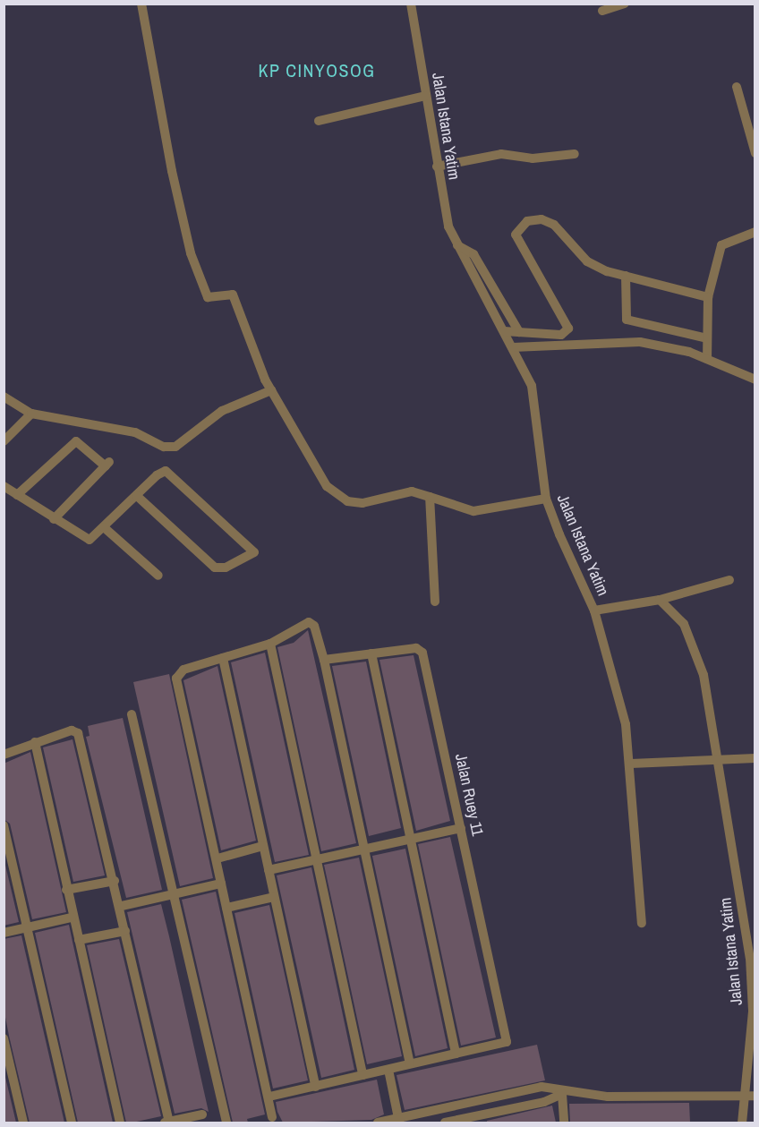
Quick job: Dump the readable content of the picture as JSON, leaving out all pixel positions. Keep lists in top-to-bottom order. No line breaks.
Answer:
{"streets":{"street":["Jalan Istana Yatim","Jalan Ruey 11"]},"districts":["KP CINYOSOG"]}
